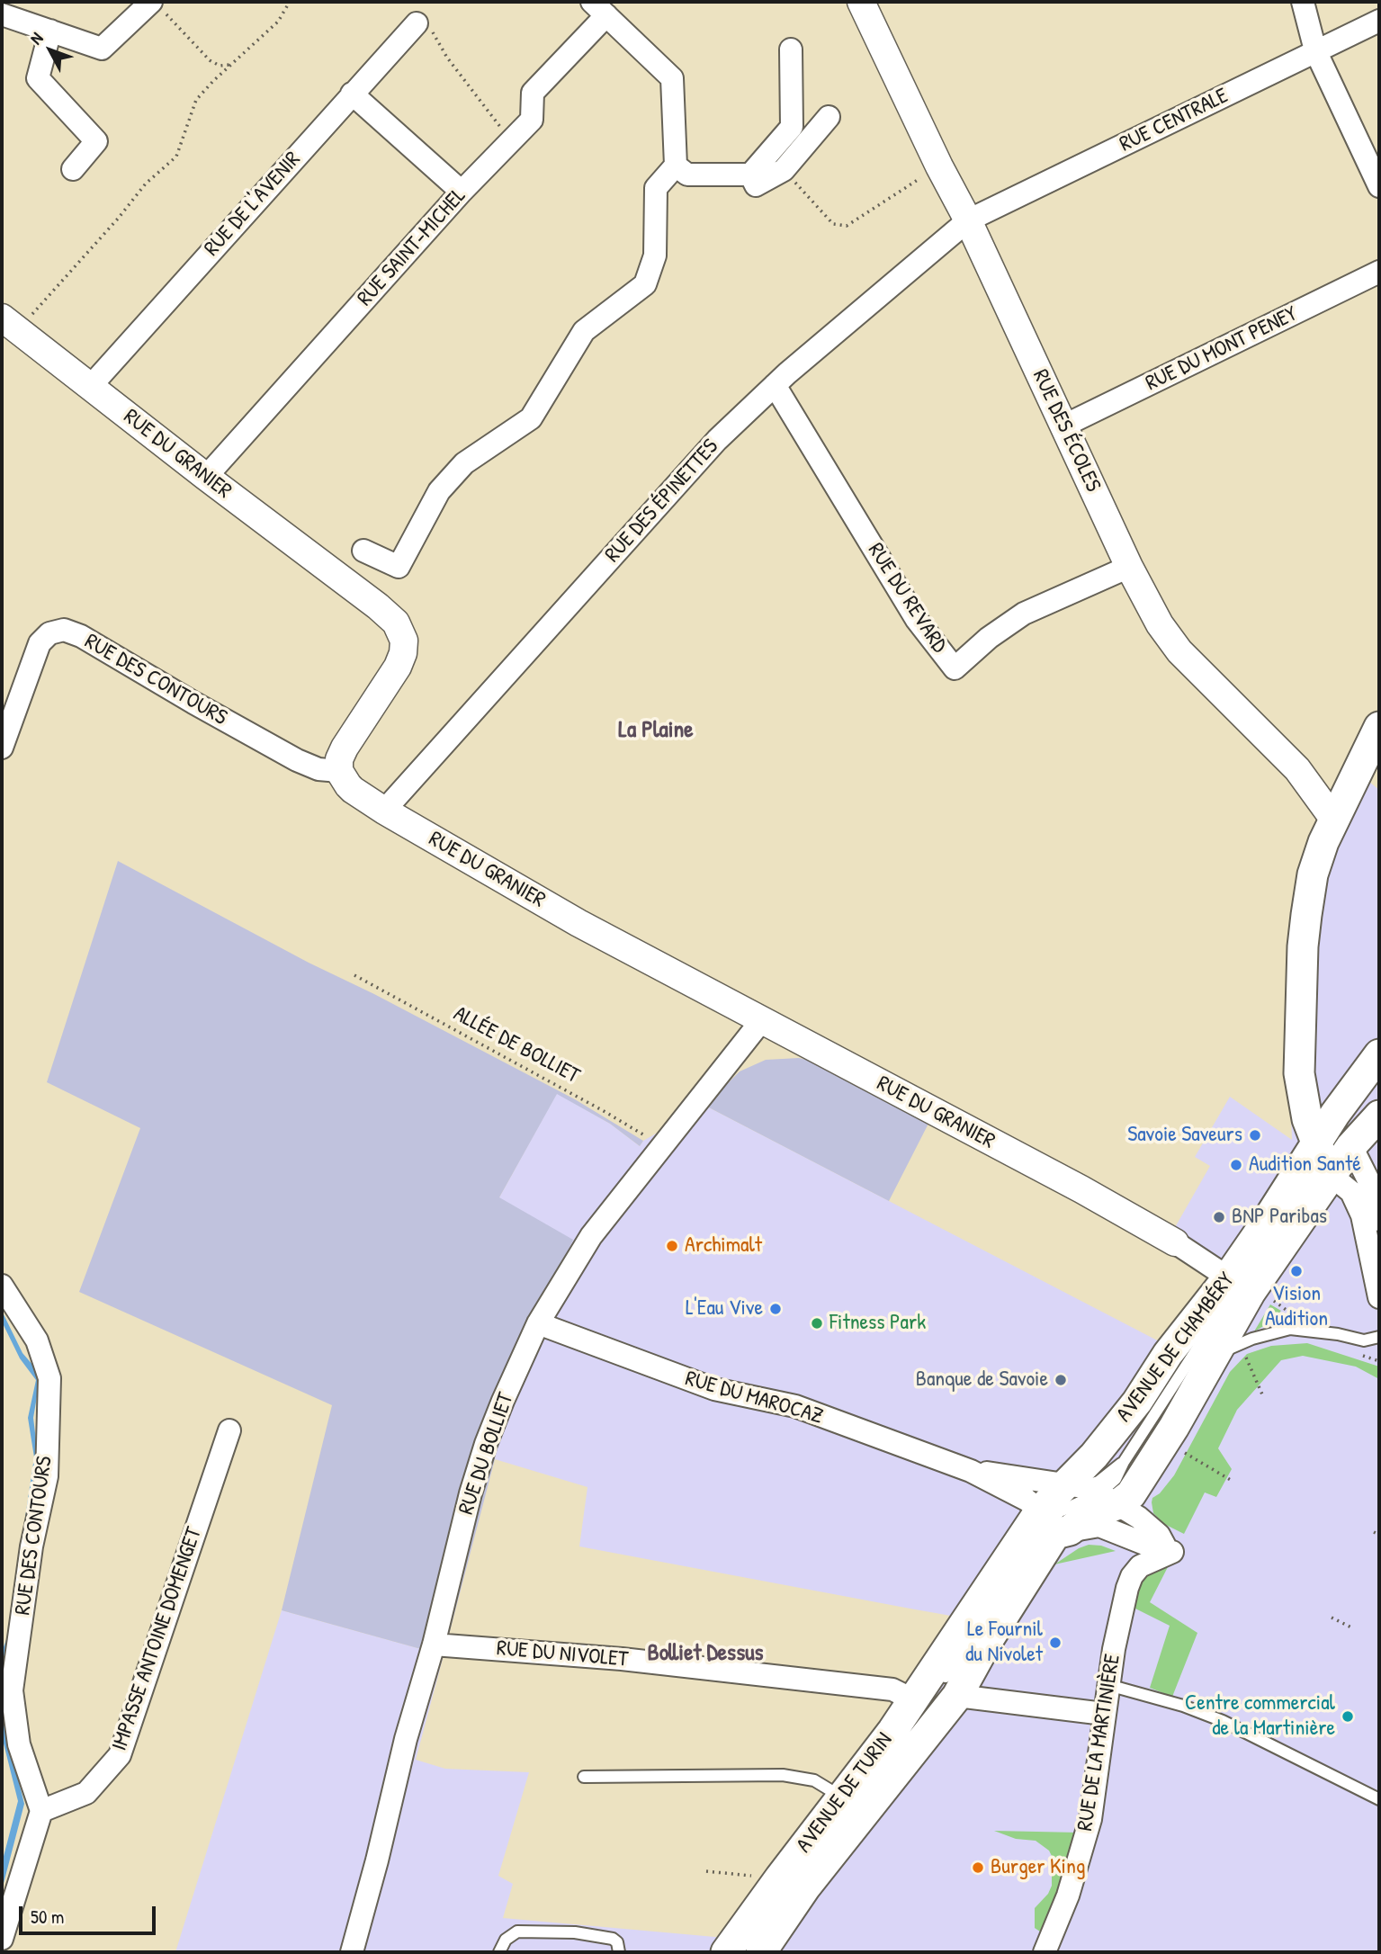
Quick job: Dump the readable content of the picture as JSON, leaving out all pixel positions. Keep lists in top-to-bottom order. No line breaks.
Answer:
{"streets":{"main road":["AVENUE DE CHAMBÉRY","AVENUE DE TURIN"],"street":["RUE CENTRALE","RUE DE L'AVENIR","RUE SAINT-MICHEL","RUE DU MONT PENEY","RUE DES ÉCOLES","RUE DU GRANIER","RUE DES ÉPINETTES","RUE DU REVARD","RUE DES CONTOURS","RUE DU MAROCAZ","RUE DU BOLLIET","IMPASSE ANTOINE DOMENGET","RUE DU NIVOLET","RUE DE LA MARTINIÈRE"],"path":["ALLÉE DE BOLLIET"]},"crossings":[["RUE CENTRALE","RUE DES ÉCOLES"],["RUE CENTRALE","RUE DES ÉPINETTES"],["RUE DE L'AVENIR","RUE DU GRANIER"],["RUE SAINT-MICHEL","RUE DU GRANIER"],["RUE DU MONT PENEY","RUE DES ÉCOLES"],["RUE DES ÉCOLES","RUE DES ÉPINETTES"],["RUE DES ÉCOLES","RUE DU REVARD"],["RUE DU GRANIER","RUE DES ÉPINETTES"],["RUE DU GRANIER","RUE DES CONTOURS"],["RUE DU GRANIER","AVENUE DE CHAMBÉRY"],["RUE DU GRANIER","RUE DU BOLLIET"],["RUE DES ÉPINETTES","RUE DU REVARD"],["RUE DES CONTOURS","IMPASSE ANTOINE DOMENGET"],["ALLÉE DE BOLLIET","RUE DU BOLLIET"],["AVENUE DE CHAMBÉRY","RUE DU MAROCAZ"],["AVENUE DE CHAMBÉRY","AVENUE DE TURIN"],["RUE DU MAROCAZ","RUE DU BOLLIET"],["RUE DU BOLLIET","RUE DU NIVOLET"],["RUE DU NIVOLET","RUE DE LA MARTINIÈRE"],["RUE DU NIVOLET","AVENUE DE TURIN"]],"districts":["La Plaine","Bolliet Dessus"],"places":["Savoie Saveurs","Audition Santé","BNP Paribas","Archimalt","Vision Audition","L'Eau Vive","Fitness Park","Banque de Savoie","Le Fournil du Nivolet","Centre commercial de la Martinière","Burger King"],"scale_bar":"50 m","north":"top left"}
